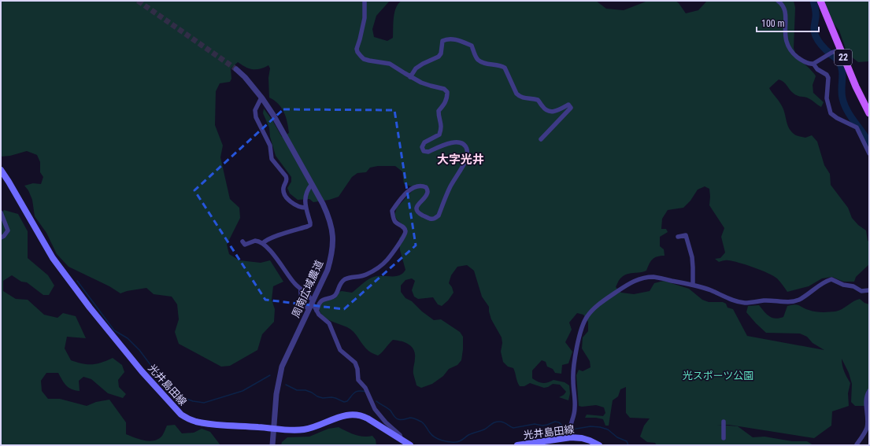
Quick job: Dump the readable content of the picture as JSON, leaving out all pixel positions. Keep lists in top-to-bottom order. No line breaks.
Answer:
{"streets":{"main road":["22","光井島田線"],"street":["周南広域農道"]},"crossings":[["周南広域農道","光井島田線"]],"districts":["大字光井"],"parks":["光スポーツ公園"],"scale_bar":"100 m"}
